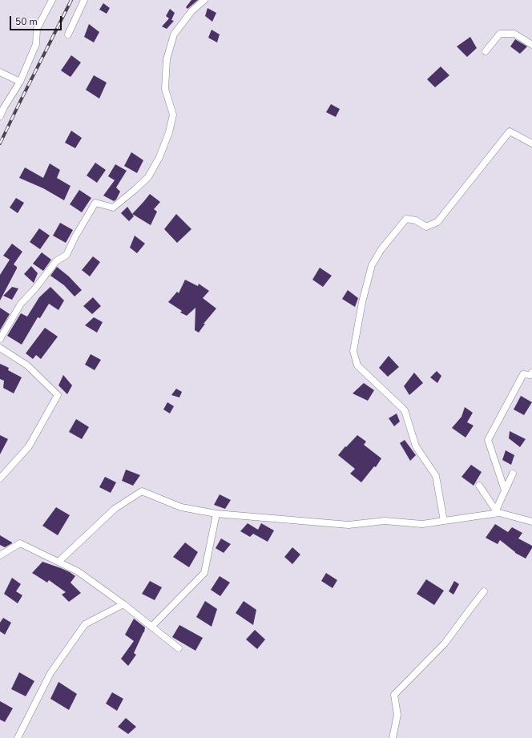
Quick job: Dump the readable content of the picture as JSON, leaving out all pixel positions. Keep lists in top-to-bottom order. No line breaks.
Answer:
{"scale_bar":"50 m"}
